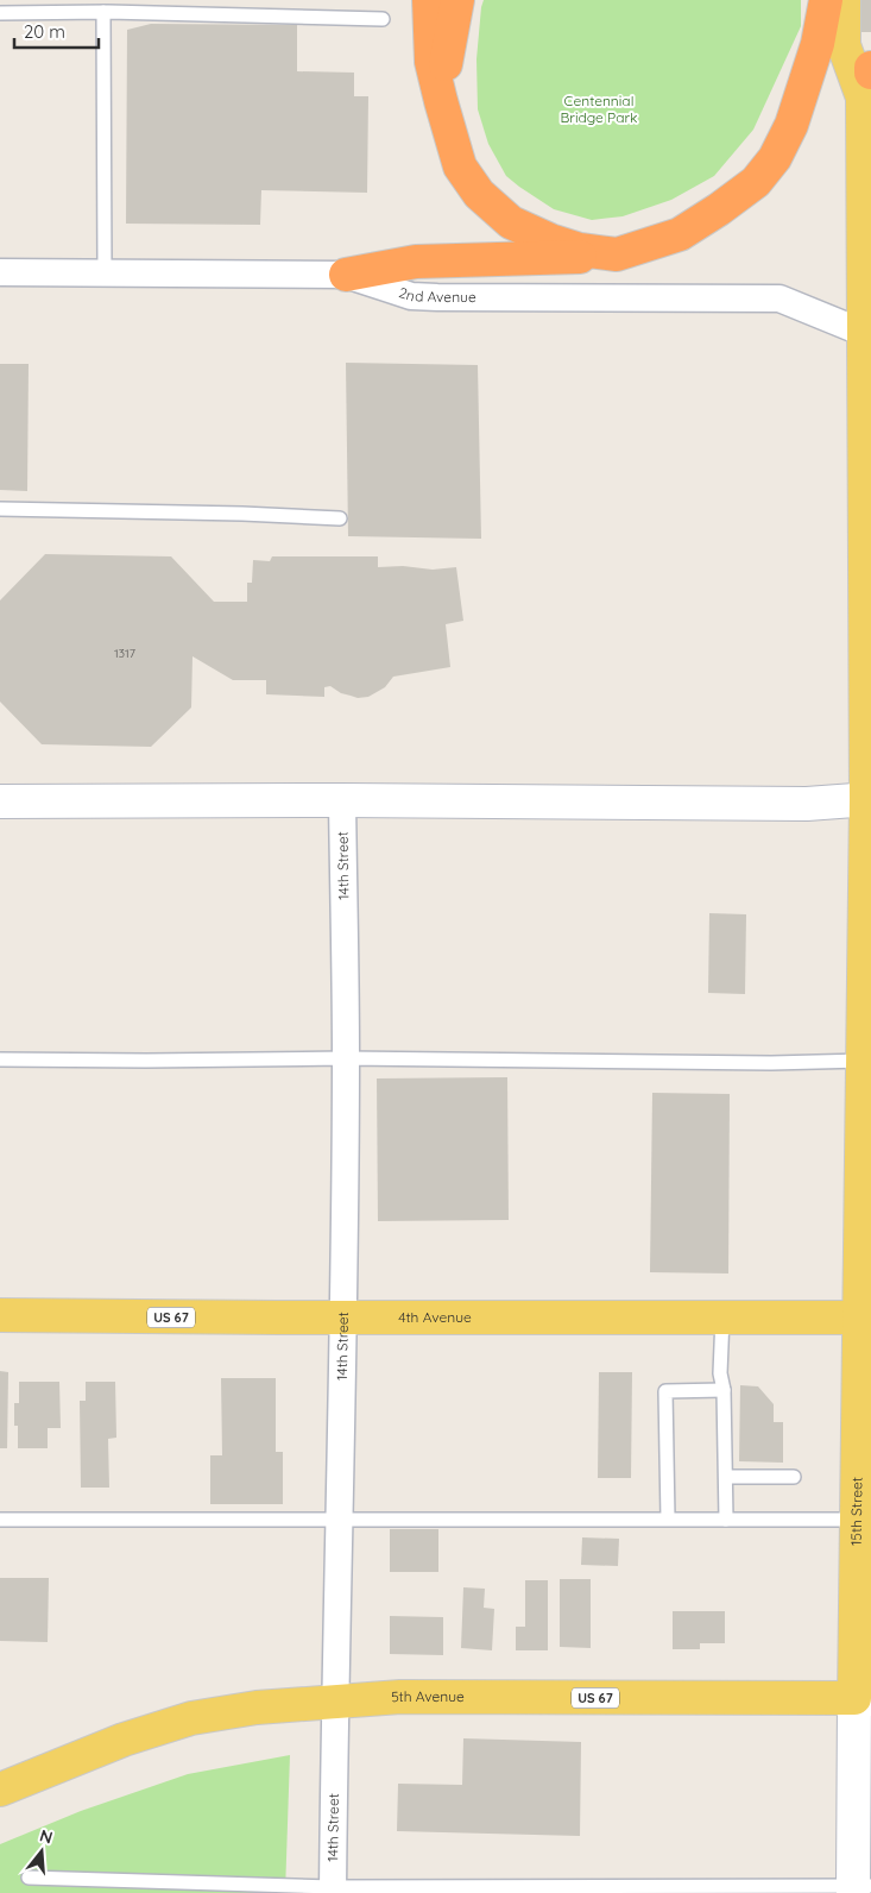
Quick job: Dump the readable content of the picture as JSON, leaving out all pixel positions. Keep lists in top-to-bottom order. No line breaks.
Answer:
{"streets":{"main road":["US 67","4th Avenue","15th Street","5th Avenue"],"street":["2nd Avenue","14th Street"]},"crossings":[["2nd Avenue","15th Street"],["14th Street","4th Avenue"],["14th Street","5th Avenue"],["4th Avenue","15th Street"],["15th Street","5th Avenue"]],"parks":["Centennial Bridge Park"],"house_numbers":["1317"],"scale_bar":"20 m","north":"top"}
